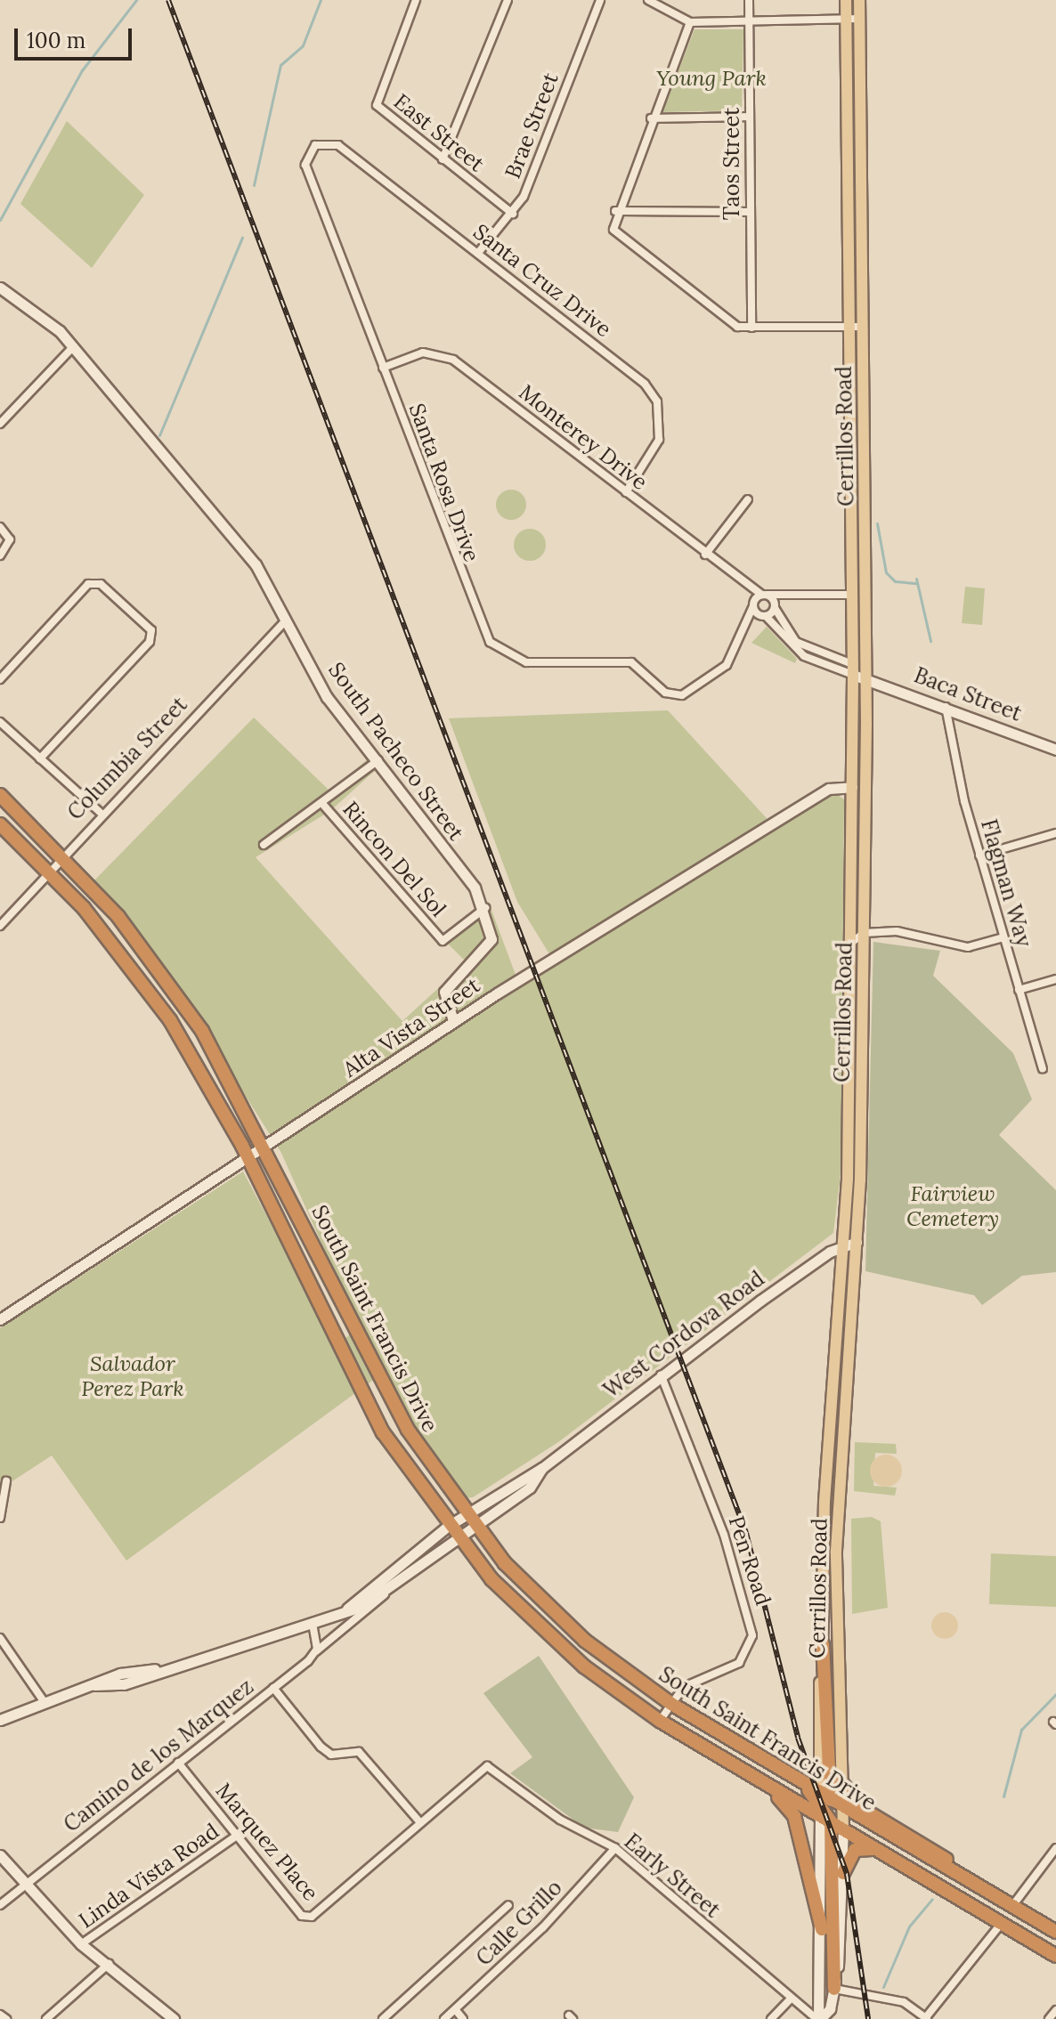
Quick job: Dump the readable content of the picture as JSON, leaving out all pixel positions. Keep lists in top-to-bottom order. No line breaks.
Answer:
{"streets":{"highway":["South Saint Francis Drive"],"main road":["Cerrillos Road"],"street":["Brae Street","East Street","Taos Street","Santa Cruz Drive","Monterey Drive","Santa Rosa Drive","Baca Street","South Pacheco Street","Columbia Street","Rincon Del Sol","Flagman Way","Alta Vista Street","West Cordova Road","Pen Road","Camino de los Marquez","Marquez Place","Linda Vista Road","Early Street","Calle Grillo"]},"crossings":[["Brae Street","East Street"],["Brae Street","Santa Cruz Drive"],["Santa Cruz Drive","Monterey Drive"],["Santa Cruz Drive","Santa Rosa Drive"],["Cerrillos Road","Monterey Drive"],["Cerrillos Road","Baca Street"],["Cerrillos Road","Alta Vista Street"],["Cerrillos Road","South Saint Francis Drive"],["Cerrillos Road","West Cordova Road"],["Cerrillos Road","Early Street"],["Monterey Drive","Santa Rosa Drive"],["Baca Street","Flagman Way"],["South Pacheco Street","Columbia Street"],["South Pacheco Street","Rincon Del Sol"],["South Pacheco Street","Alta Vista Street"],["Columbia Street","South Saint Francis Drive"],["Alta Vista Street","South Saint Francis Drive"],["South Saint Francis Drive","West Cordova Road"],["South Saint Francis Drive","Pen Road"],["West Cordova Road","Pen Road"],["West Cordova Road","Camino de los Marquez"],["Camino de los Marquez","Marquez Place"],["Marquez Place","Linda Vista Road"],["Marquez Place","Early Street"],["Early Street","Calle Grillo"]],"parks":["Young Park","Fairview Cemetery","Salvador Perez Park"],"scale_bar":"100 m"}
